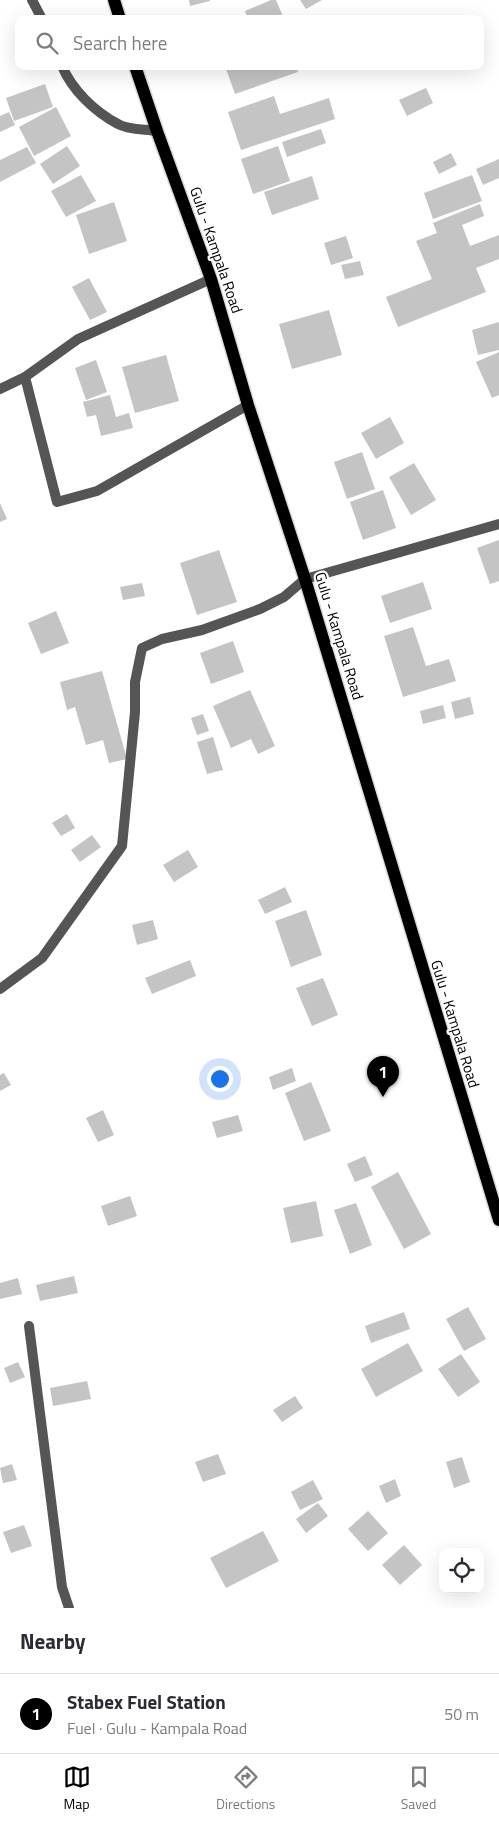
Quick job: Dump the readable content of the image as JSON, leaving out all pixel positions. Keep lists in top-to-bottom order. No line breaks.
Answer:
{"streets":{"main road":["Gulu - Kampala Road"]},"page":{"search":"Search here","pins":"1","heading":"Nearby","list":[{"mark":"1","name":"Stabex Fuel Station","note":"Fuel · Gulu - Kampala Road","value":"50 m"}],"nav":["Map","Directions","Saved"]}}
